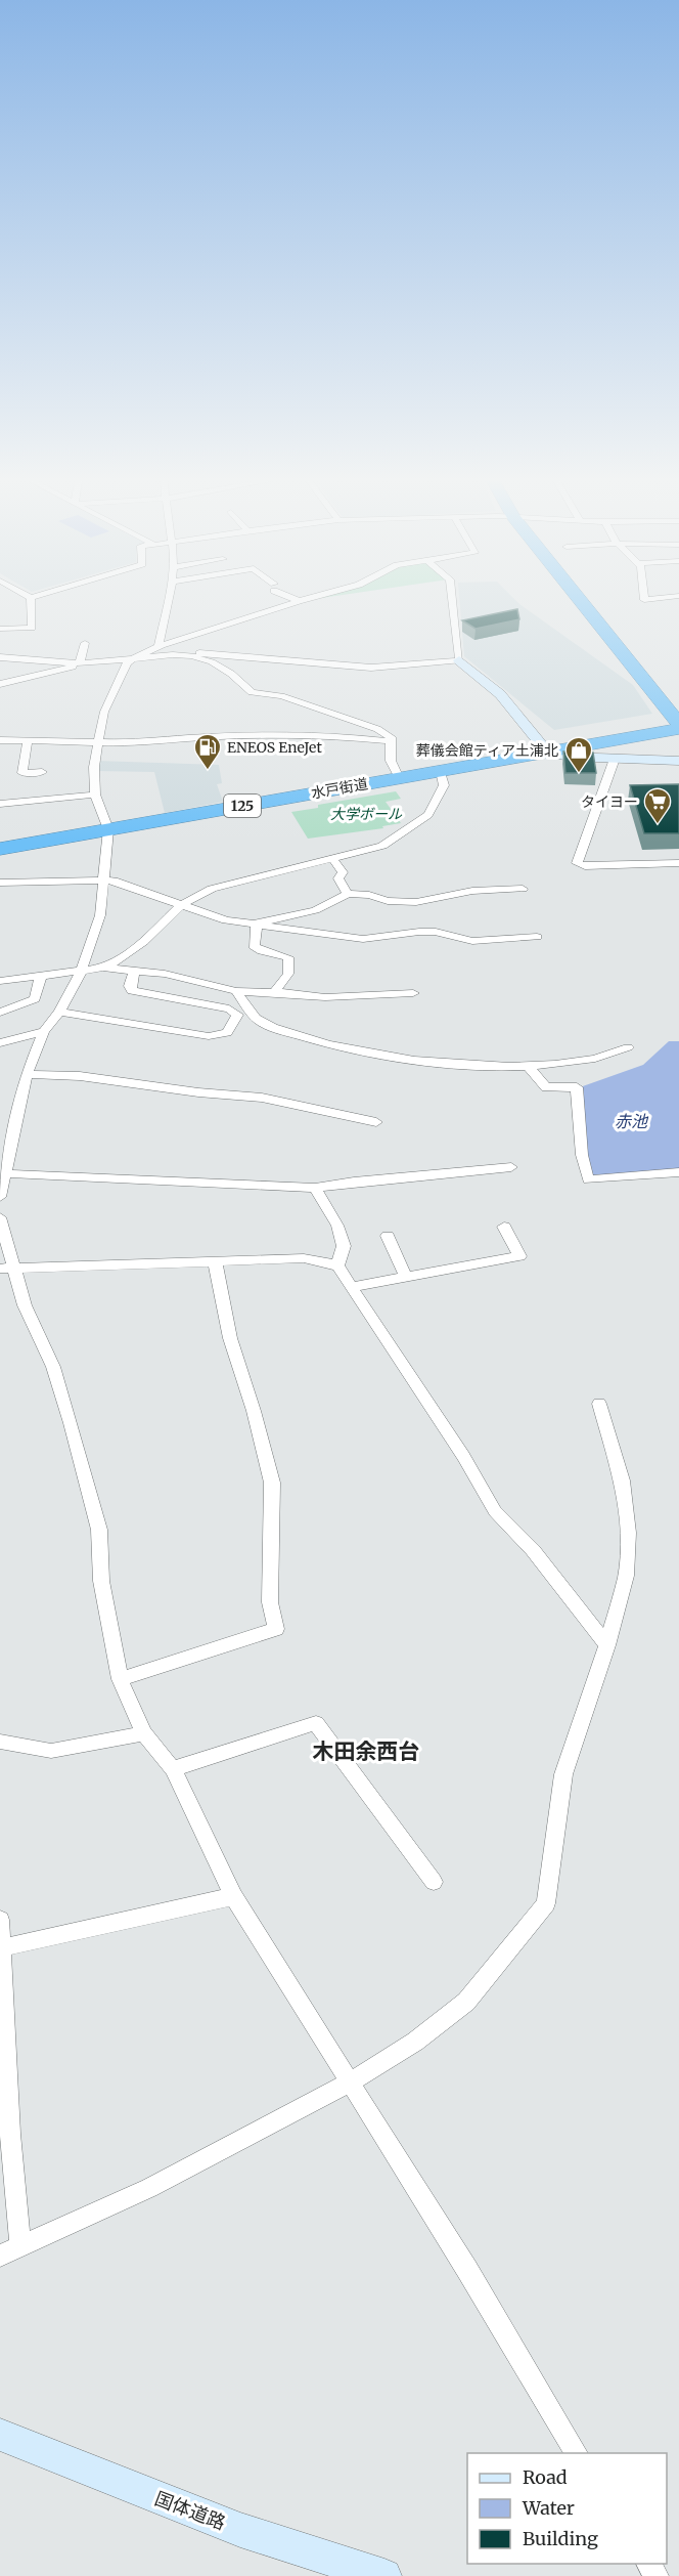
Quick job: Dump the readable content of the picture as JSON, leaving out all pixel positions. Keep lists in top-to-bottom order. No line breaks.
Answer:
{"streets":{"highway":["水戸街道","125"],"street":["国体道路"]},"districts":["木田余西台"],"water":["赤池"],"parks":["大学ボール"],"places":{"fuel station":["ENEOS EneJet"],"shop":["葬儀会館ティア土浦北"],"supermarket":["タイヨー"]},"legend":["Road","Water","Building"]}
